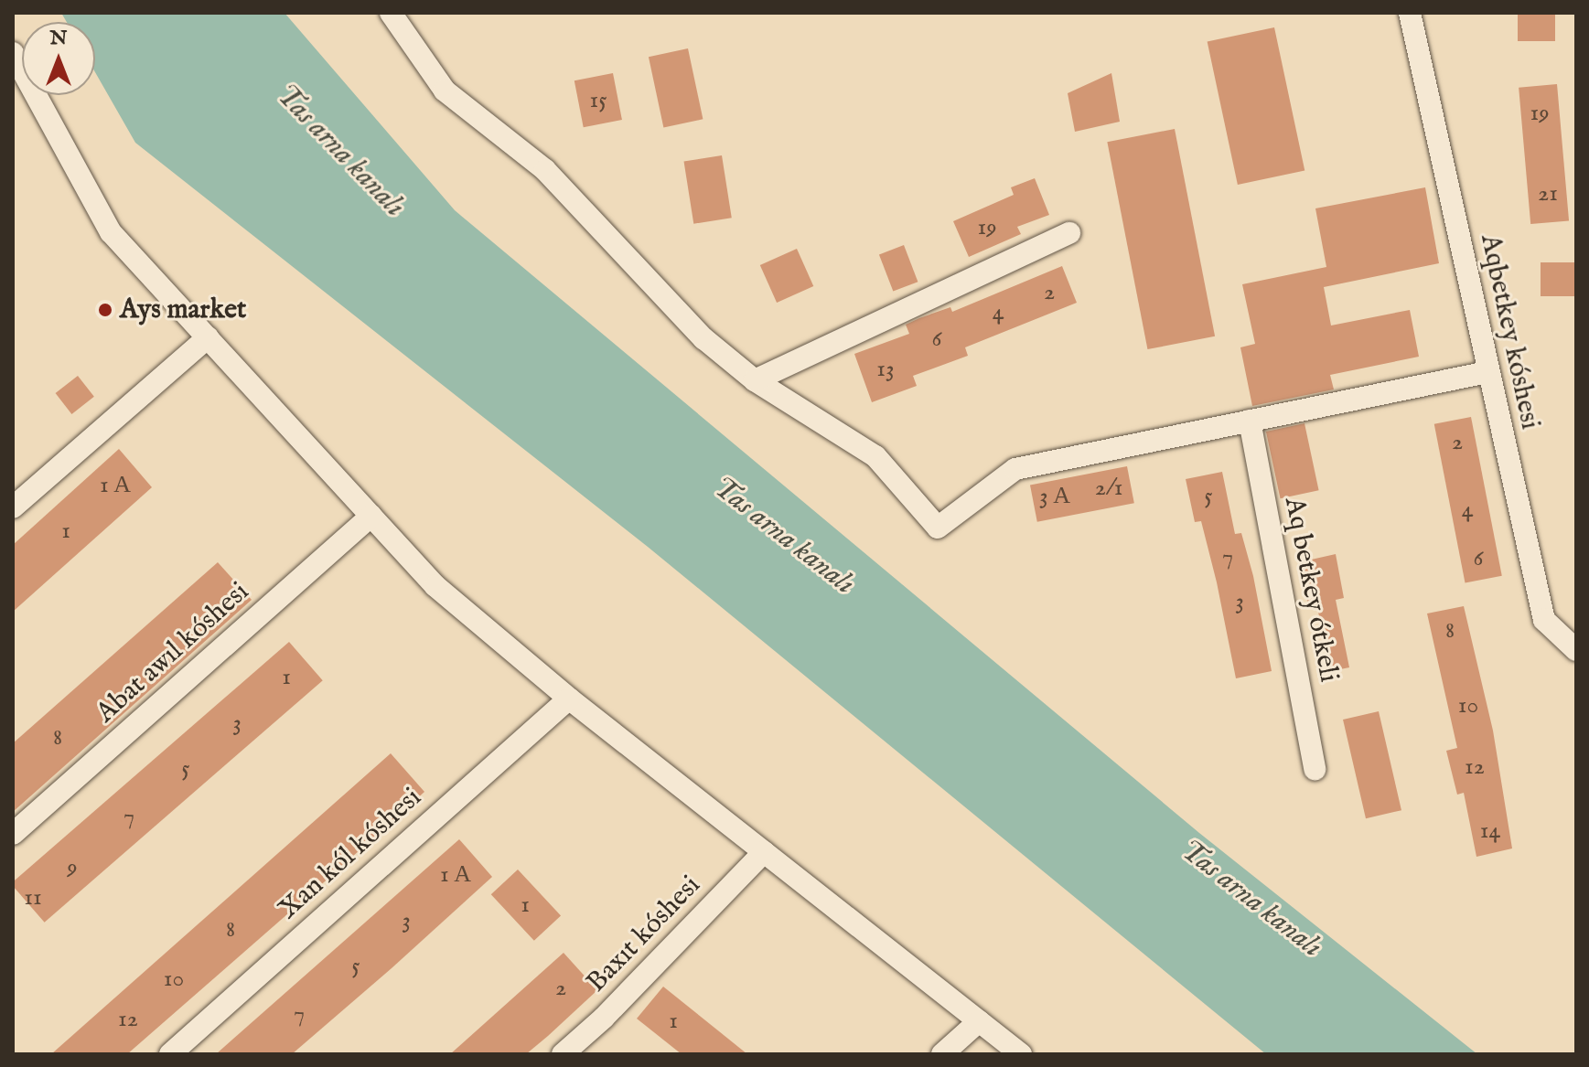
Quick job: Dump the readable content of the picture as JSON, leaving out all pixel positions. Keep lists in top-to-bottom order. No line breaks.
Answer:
{"streets":{"street":["Aqbetkey kóshesi","Aq betkey ótkeli","Abat awıl kóshesi","Xan kól kóshesi","Baxıt kóshesi"]},"water":["Tas arna kanalı"],"places":["Ays market"],"house_numbers":["15","19","21","19","2","4","6","13","2","1 А","2/1","3 А","5","4","1","7","6","3","8","1","10","3","8","12","5","7","14","9","1 А","11","1","3","8","5","10","2","7","12","1"],"north":"top"}
